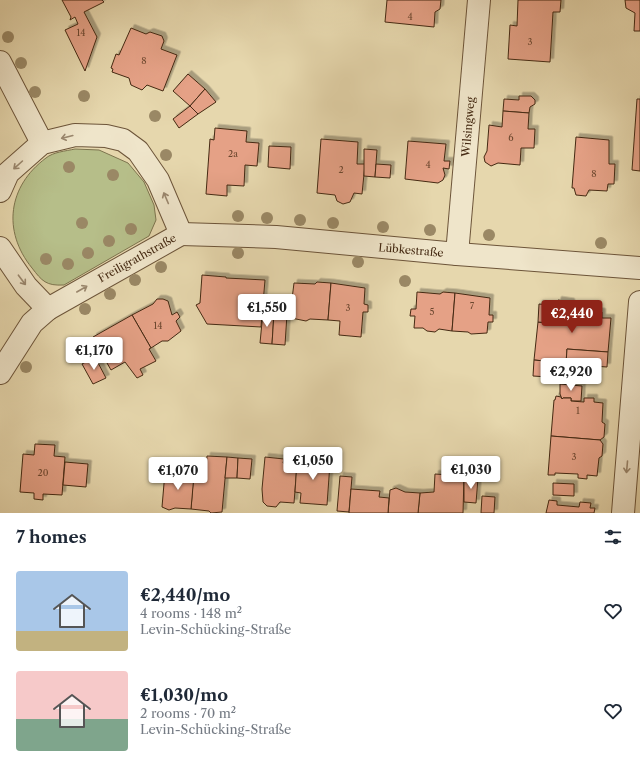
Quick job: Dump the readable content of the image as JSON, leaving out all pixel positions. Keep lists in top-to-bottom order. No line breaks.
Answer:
{"streets":{"street":["Wilsingweg","Lübkestraße","Freiligrathstraße"]},"crossings":[["Wilsingweg","Lübkestraße"],["Lübkestraße","Freiligrathstraße"]],"house_numbers":["4","14","3","8","6","2a","4","2","8","7","3","5","14","1","3","20"],"page":{"price":["€1,550","€2,440","€1,170","€2,920","€1,050","€1,030","€1,070"],"heading":"7 homes","list":[{"name":"€2,440/mo","note":"4 rooms · 148 m² · Levin-Schücking-Straße"},{"name":"€1,030/mo","note":"2 rooms · 70 m² · Levin-Schücking-Straße"}]}}
